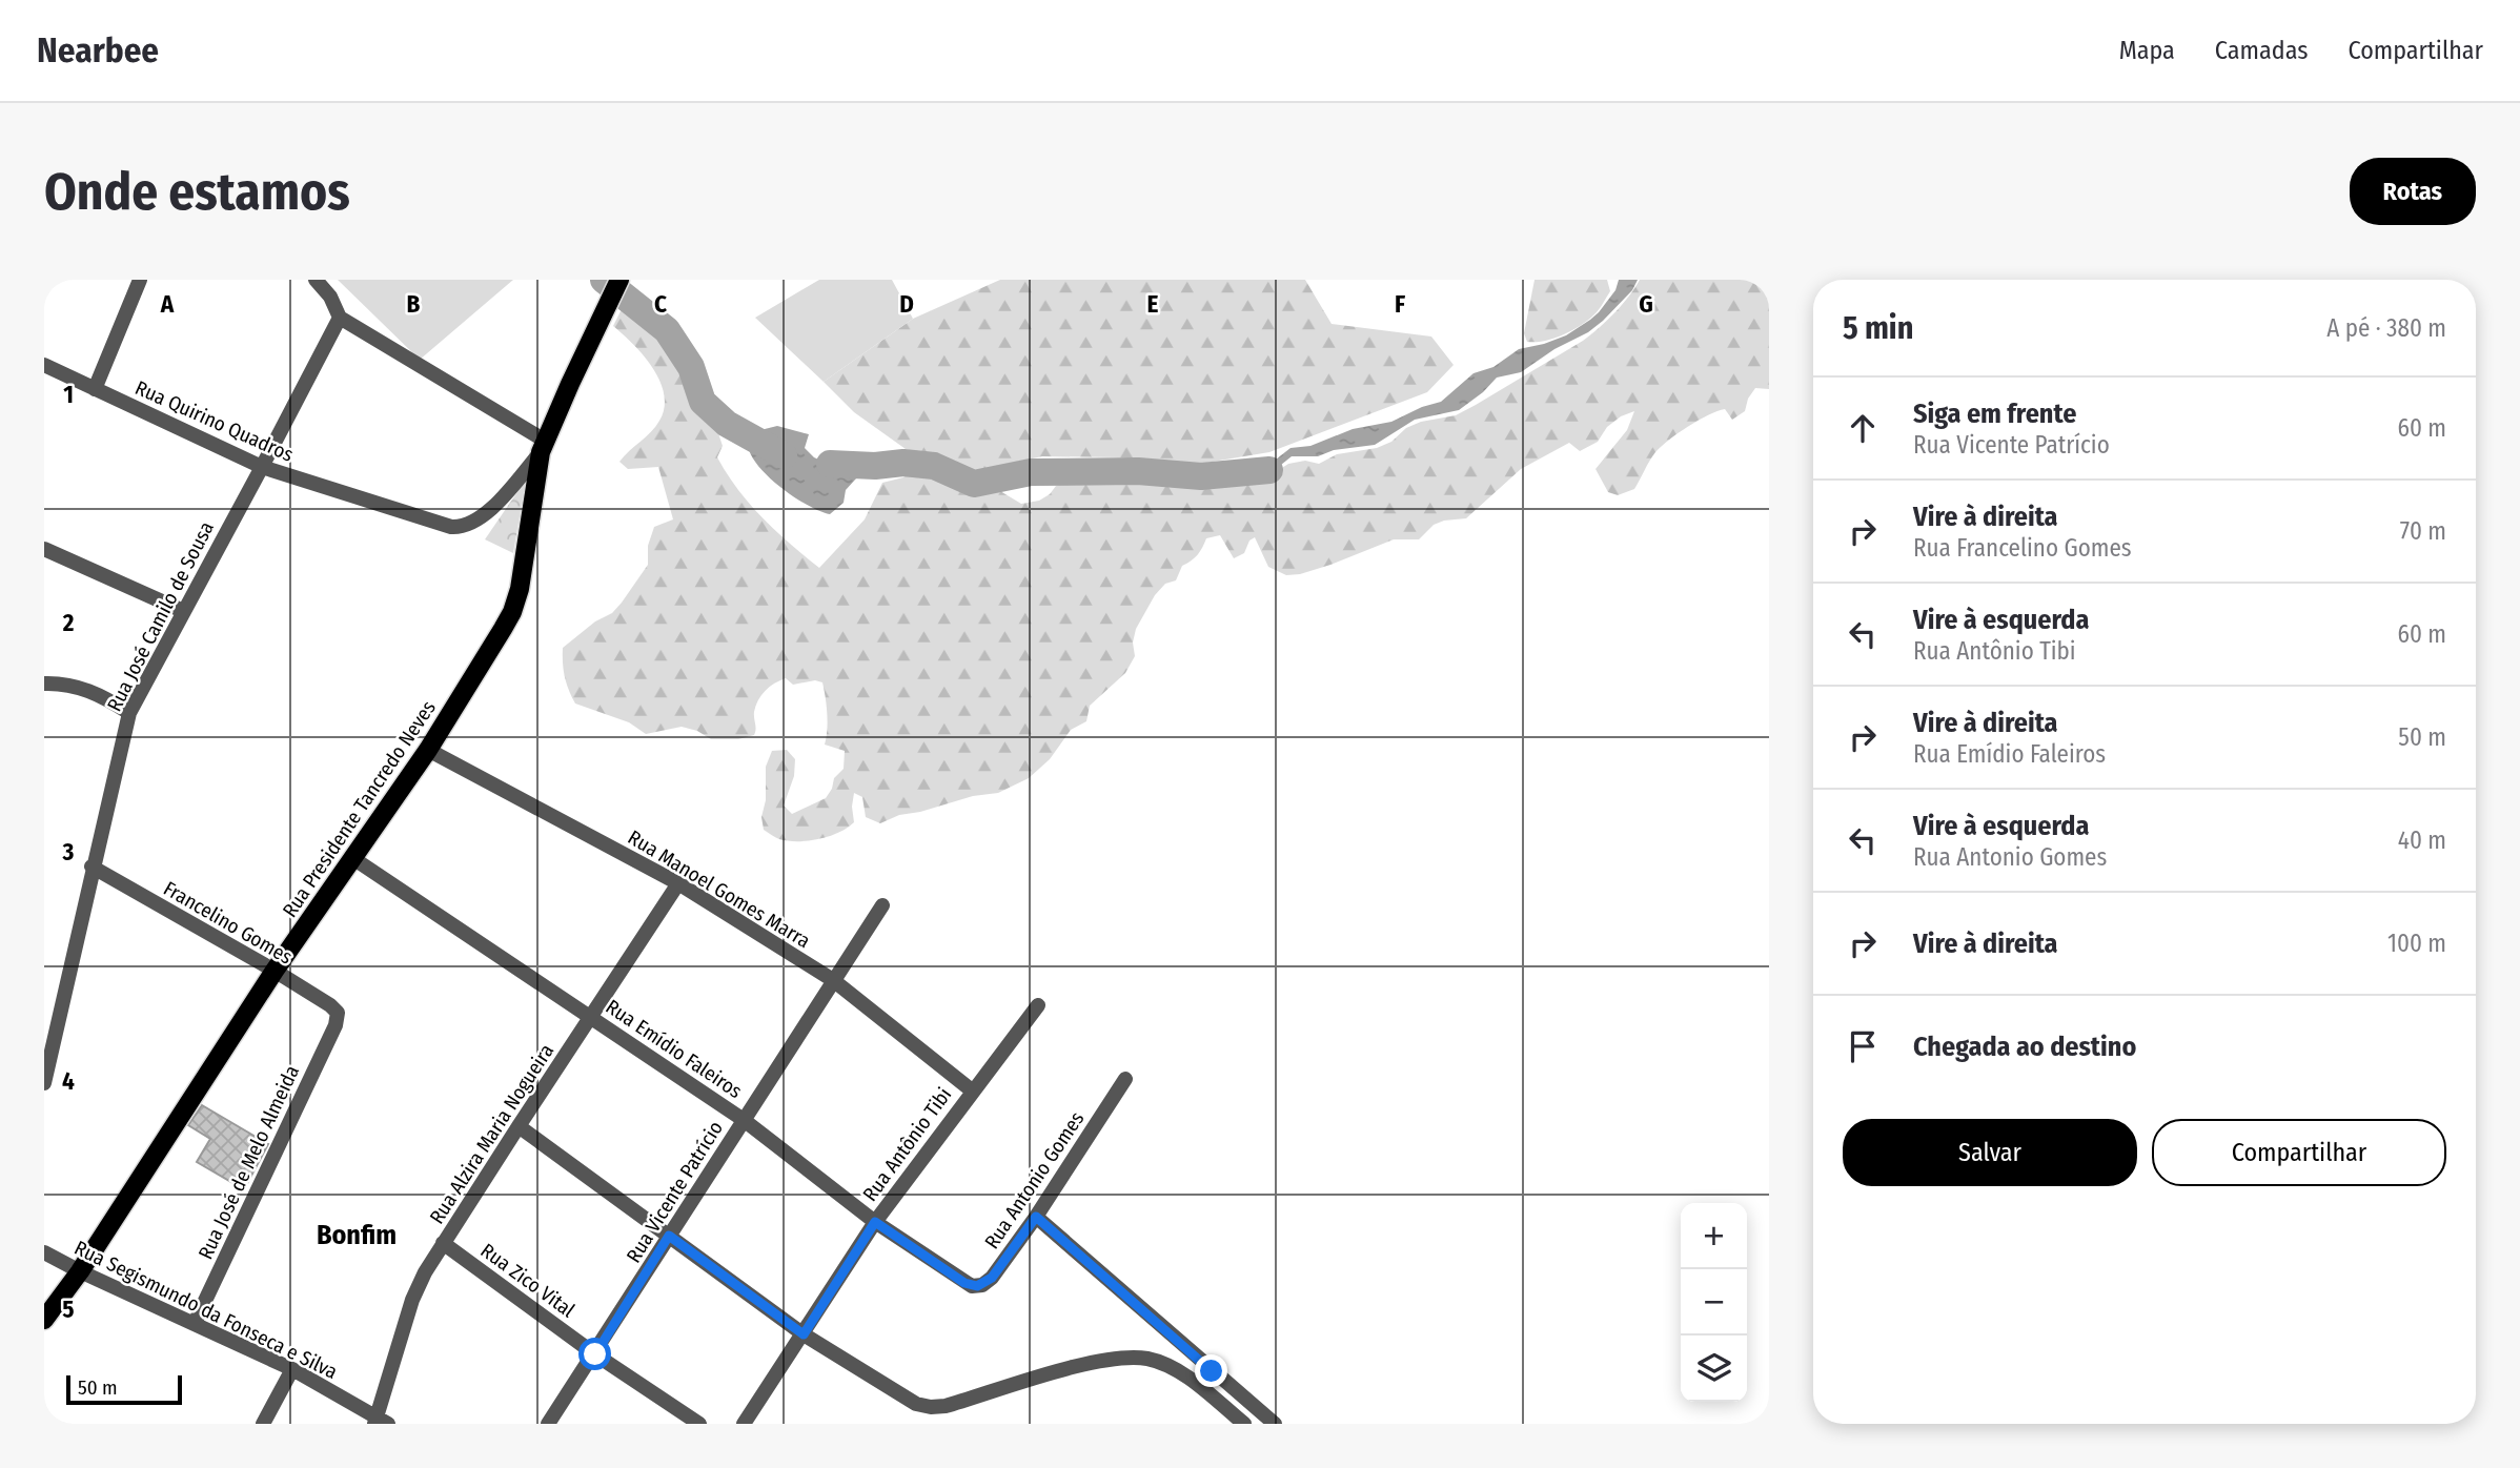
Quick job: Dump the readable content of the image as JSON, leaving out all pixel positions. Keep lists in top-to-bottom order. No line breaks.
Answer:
{"streets":{"main road":["Rua Presidente Tancredo Neves"],"street":["Rua Quirino Quadros","Rua José Camilo de Sousa","Rua Manoel Gomes Marra","Francelino Gomes","Rua Emídio Faleiros","Rua Alzira Maria Nogueira","Rua Antônio Tibi","Rua José de Melo Almeida","Rua Antonio Gomes","Rua Vicente Patrício","Rua Zico Vital","Rua Segismundo da Fonseca e Silva"]},"crossings":[["Rua Quirino Quadros","Rua José Camilo de Sousa"],["Rua Quirino Quadros","Rua Presidente Tancredo Neves"],["Rua José Camilo de Sousa","Francelino Gomes"],["Rua Presidente Tancredo Neves","Rua Manoel Gomes Marra"],["Rua Presidente Tancredo Neves","Francelino Gomes"],["Rua Presidente Tancredo Neves","Rua Emídio Faleiros"],["Rua Presidente Tancredo Neves","Rua Segismundo da Fonseca e Silva"],["Rua Manoel Gomes Marra","Rua Alzira Maria Nogueira"],["Rua Manoel Gomes Marra","Rua Antônio Tibi"],["Rua Manoel Gomes Marra","Rua Vicente Patrício"],["Francelino Gomes","Rua José de Melo Almeida"],["Rua Emídio Faleiros","Rua Alzira Maria Nogueira"],["Rua Emídio Faleiros","Rua Antônio Tibi"],["Rua Emídio Faleiros","Rua Antonio Gomes"],["Rua Emídio Faleiros","Rua Vicente Patrício"],["Rua Alzira Maria Nogueira","Rua Zico Vital"],["Rua Alzira Maria Nogueira","Rua Segismundo da Fonseca e Silva"],["Rua José de Melo Almeida","Rua Segismundo da Fonseca e Silva"],["Rua Vicente Patrício","Rua Zico Vital"]],"districts":["Bonfim"],"scale_bar":"50 m","page":{"header":"Nearbee","nav":["Mapa","Camadas","Compartilhar"],"buttons":["Rotas",["Salvar","Compartilhar"]],"title":"Onde estamos","heading":["5 min","A pé · 380 m"],"list":[["Siga em frente","Rua Vicente Patrício","60 m"],["Vire à direita","Rua Francelino Gomes","70 m"],["Vire à esquerda","Rua Antônio Tibi","60 m"],["Vire à direita","Rua Emídio Faleiros","50 m"],["Vire à esquerda","Rua Antonio Gomes","40 m"],["Vire à direita","100 m"],"Chegada ao destino"],"map_buttons":["+","−"],"scale":"50 m"},"grid":{"columns":["A","B","C","D","E","F","G"],"rows":["1","2","3","4","5"]}}
